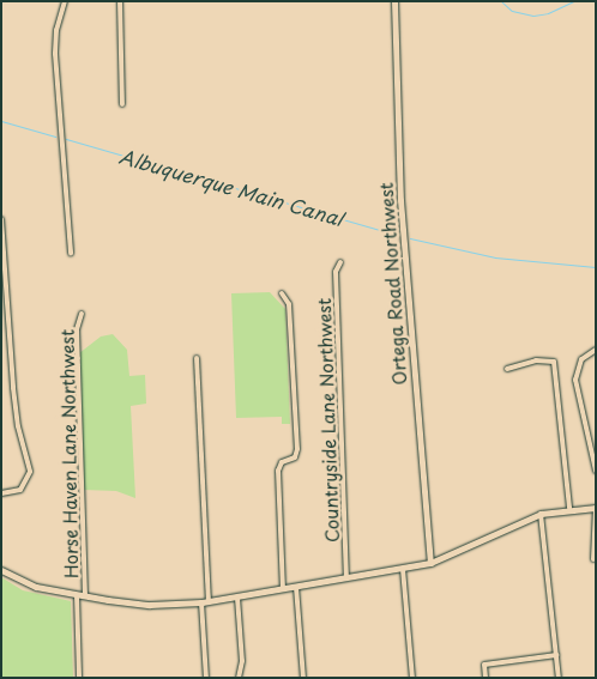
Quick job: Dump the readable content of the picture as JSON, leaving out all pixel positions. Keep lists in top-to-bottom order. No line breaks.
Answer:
{"streets":{"street":["Ortega Road Northwest","Countryside Lane Northwest","Horse Haven Lane Northwest"]},"water":["Albuquerque Main Canal"]}
